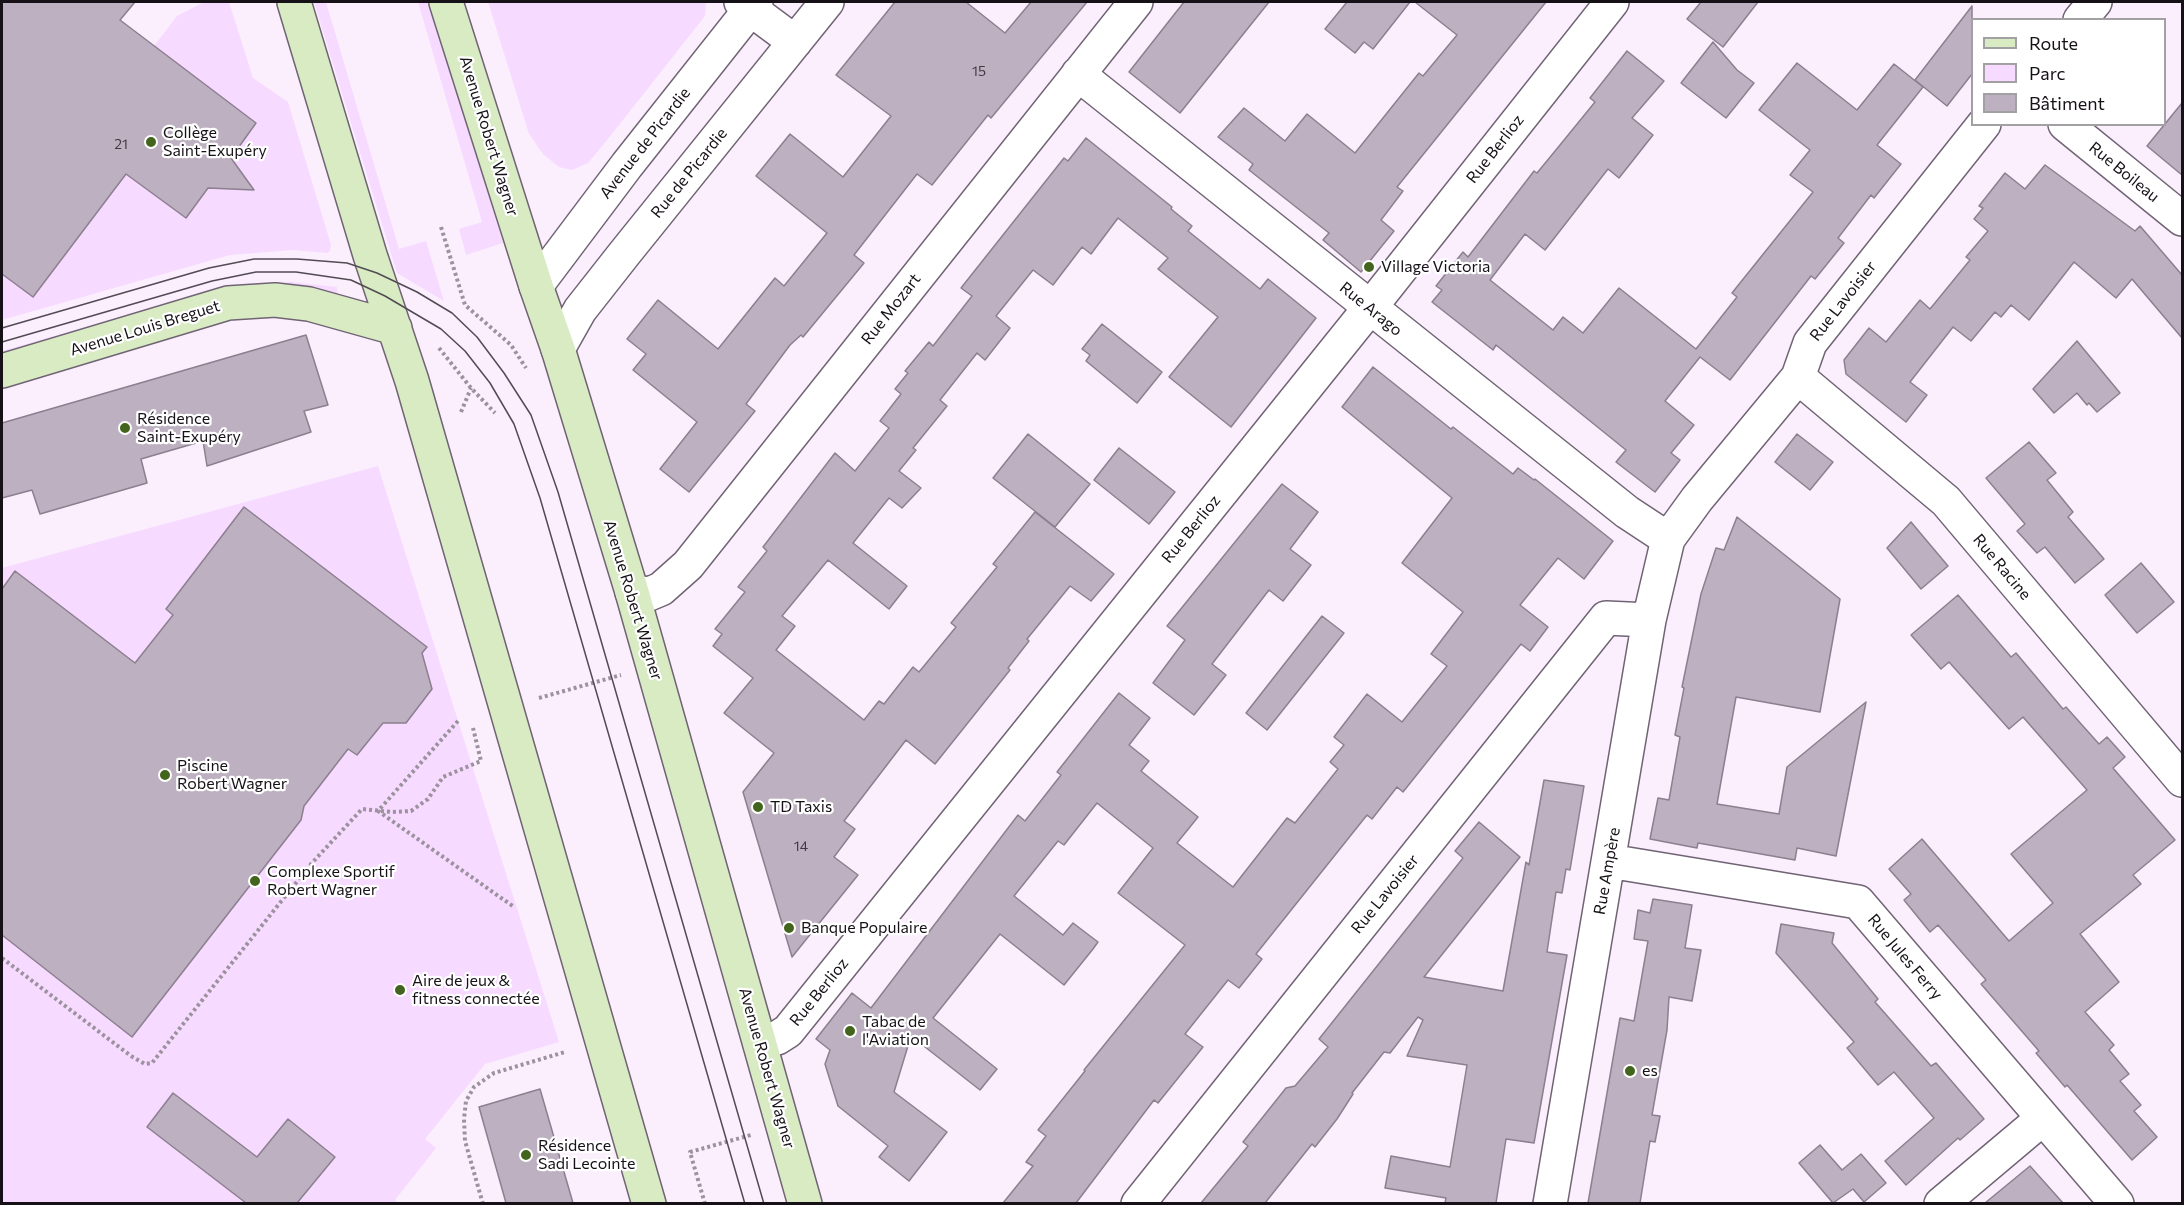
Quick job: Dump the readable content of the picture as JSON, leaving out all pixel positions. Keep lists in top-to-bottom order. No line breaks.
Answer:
{"streets":{"main road":["Avenue Robert Wagner","Avenue Louis Breguet"],"street":["Avenue de Picardie","Rue Berlioz","Rue Boileau","Rue de Picardie","Rue Lavoisier","Rue Mozart","Rue Arago","Rue Racine","Rue Ampère","Rue Jules Ferry"]},"crossings":[["Avenue Robert Wagner","Avenue de Picardie"],["Avenue Robert Wagner","Rue Berlioz"],["Avenue Robert Wagner","Rue de Picardie"],["Avenue Robert Wagner","Rue Mozart"],["Rue Berlioz","Rue Arago"],["Rue Lavoisier","Rue Arago"],["Rue Lavoisier","Rue Racine"],["Rue Lavoisier","Rue Ampère"],["Rue Mozart","Rue Arago"],["Rue Arago","Rue Ampère"],["Rue Ampère","Rue Jules Ferry"]],"places":["Collège Saint-Exupéry","Village Victoria","Résidence Saint-Exupéry","Piscine Robert Wagner","TD Taxis","Complexe Sportif Robert Wagner","Banque Populaire","Aire de jeux & fitness connectée","Tabac de l'Aviation","es","Résidence Sadi Lecointe"],"house_numbers":["15","21","14"],"legend":["Route","Parc","Bâtiment"]}
